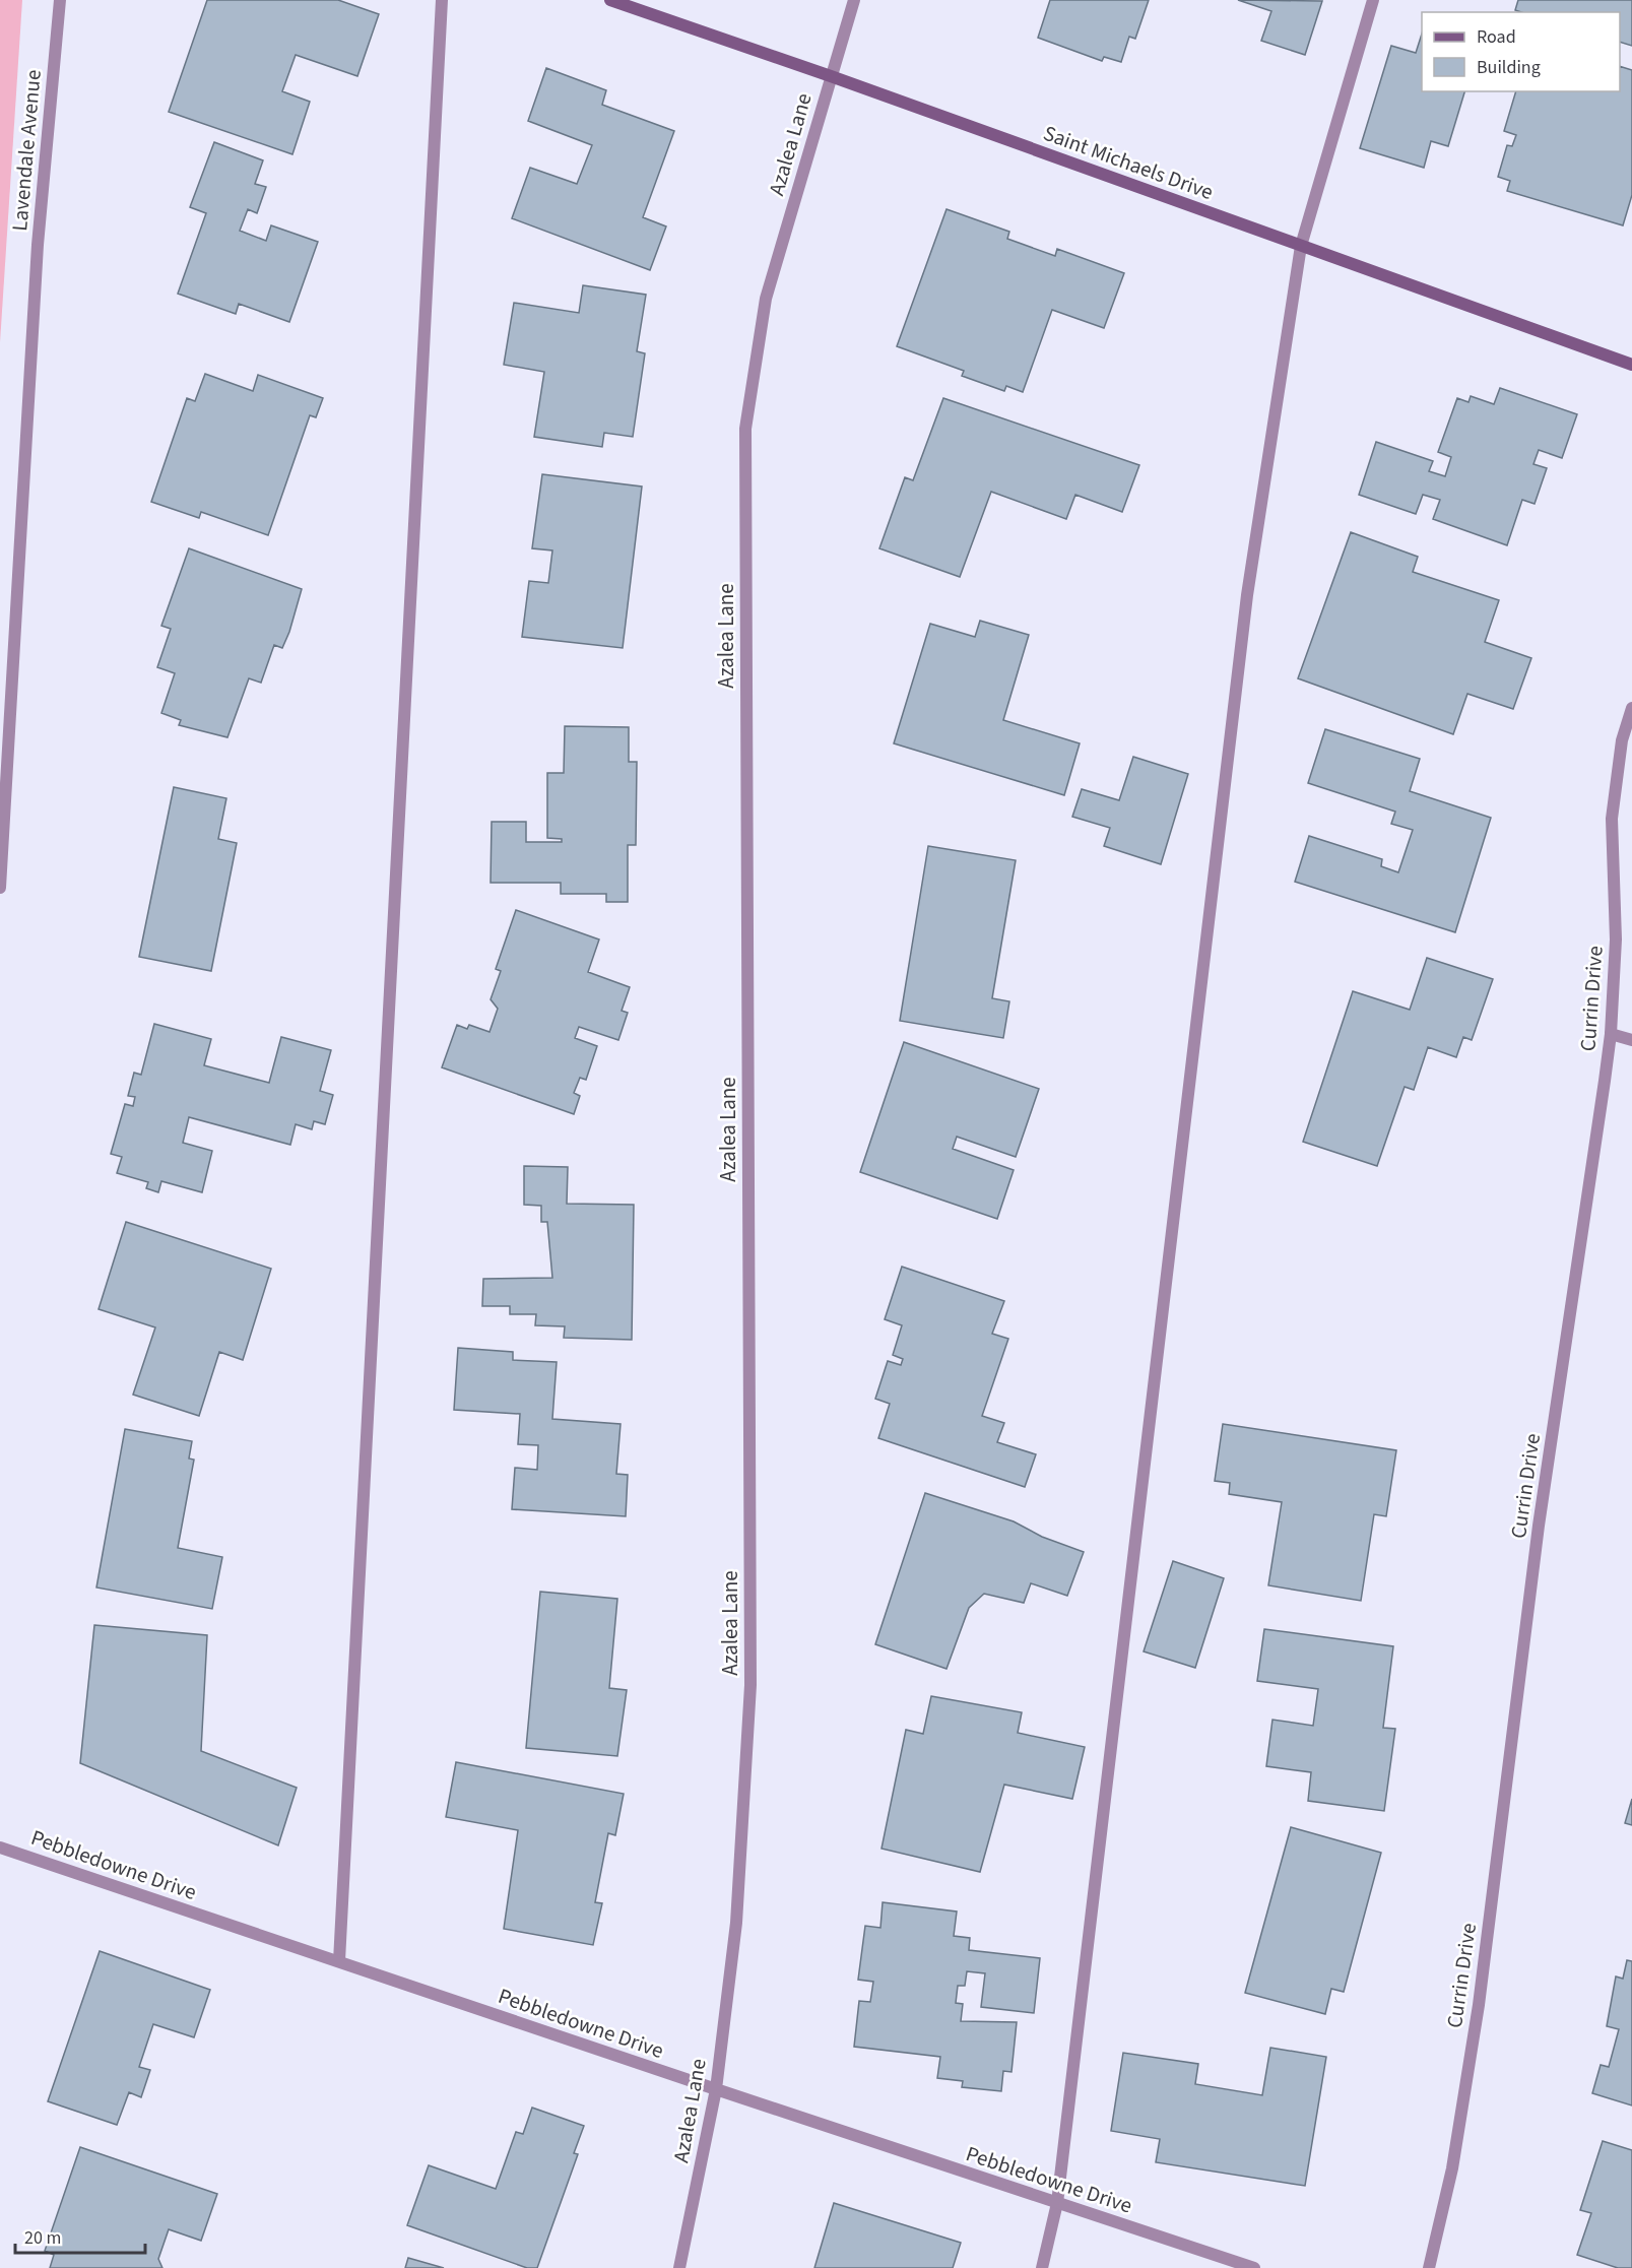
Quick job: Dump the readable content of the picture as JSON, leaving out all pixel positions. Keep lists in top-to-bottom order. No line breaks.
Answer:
{"streets":{"street":["Azalea Lane","Lavendale Avenue","Saint Michaels Drive","Currin Drive","Pebbledowne Drive"]},"crossings":[["Azalea Lane","Saint Michaels Drive"],["Azalea Lane","Pebbledowne Drive"]],"legend":["Road","Building"],"scale_bar":"20 m"}
